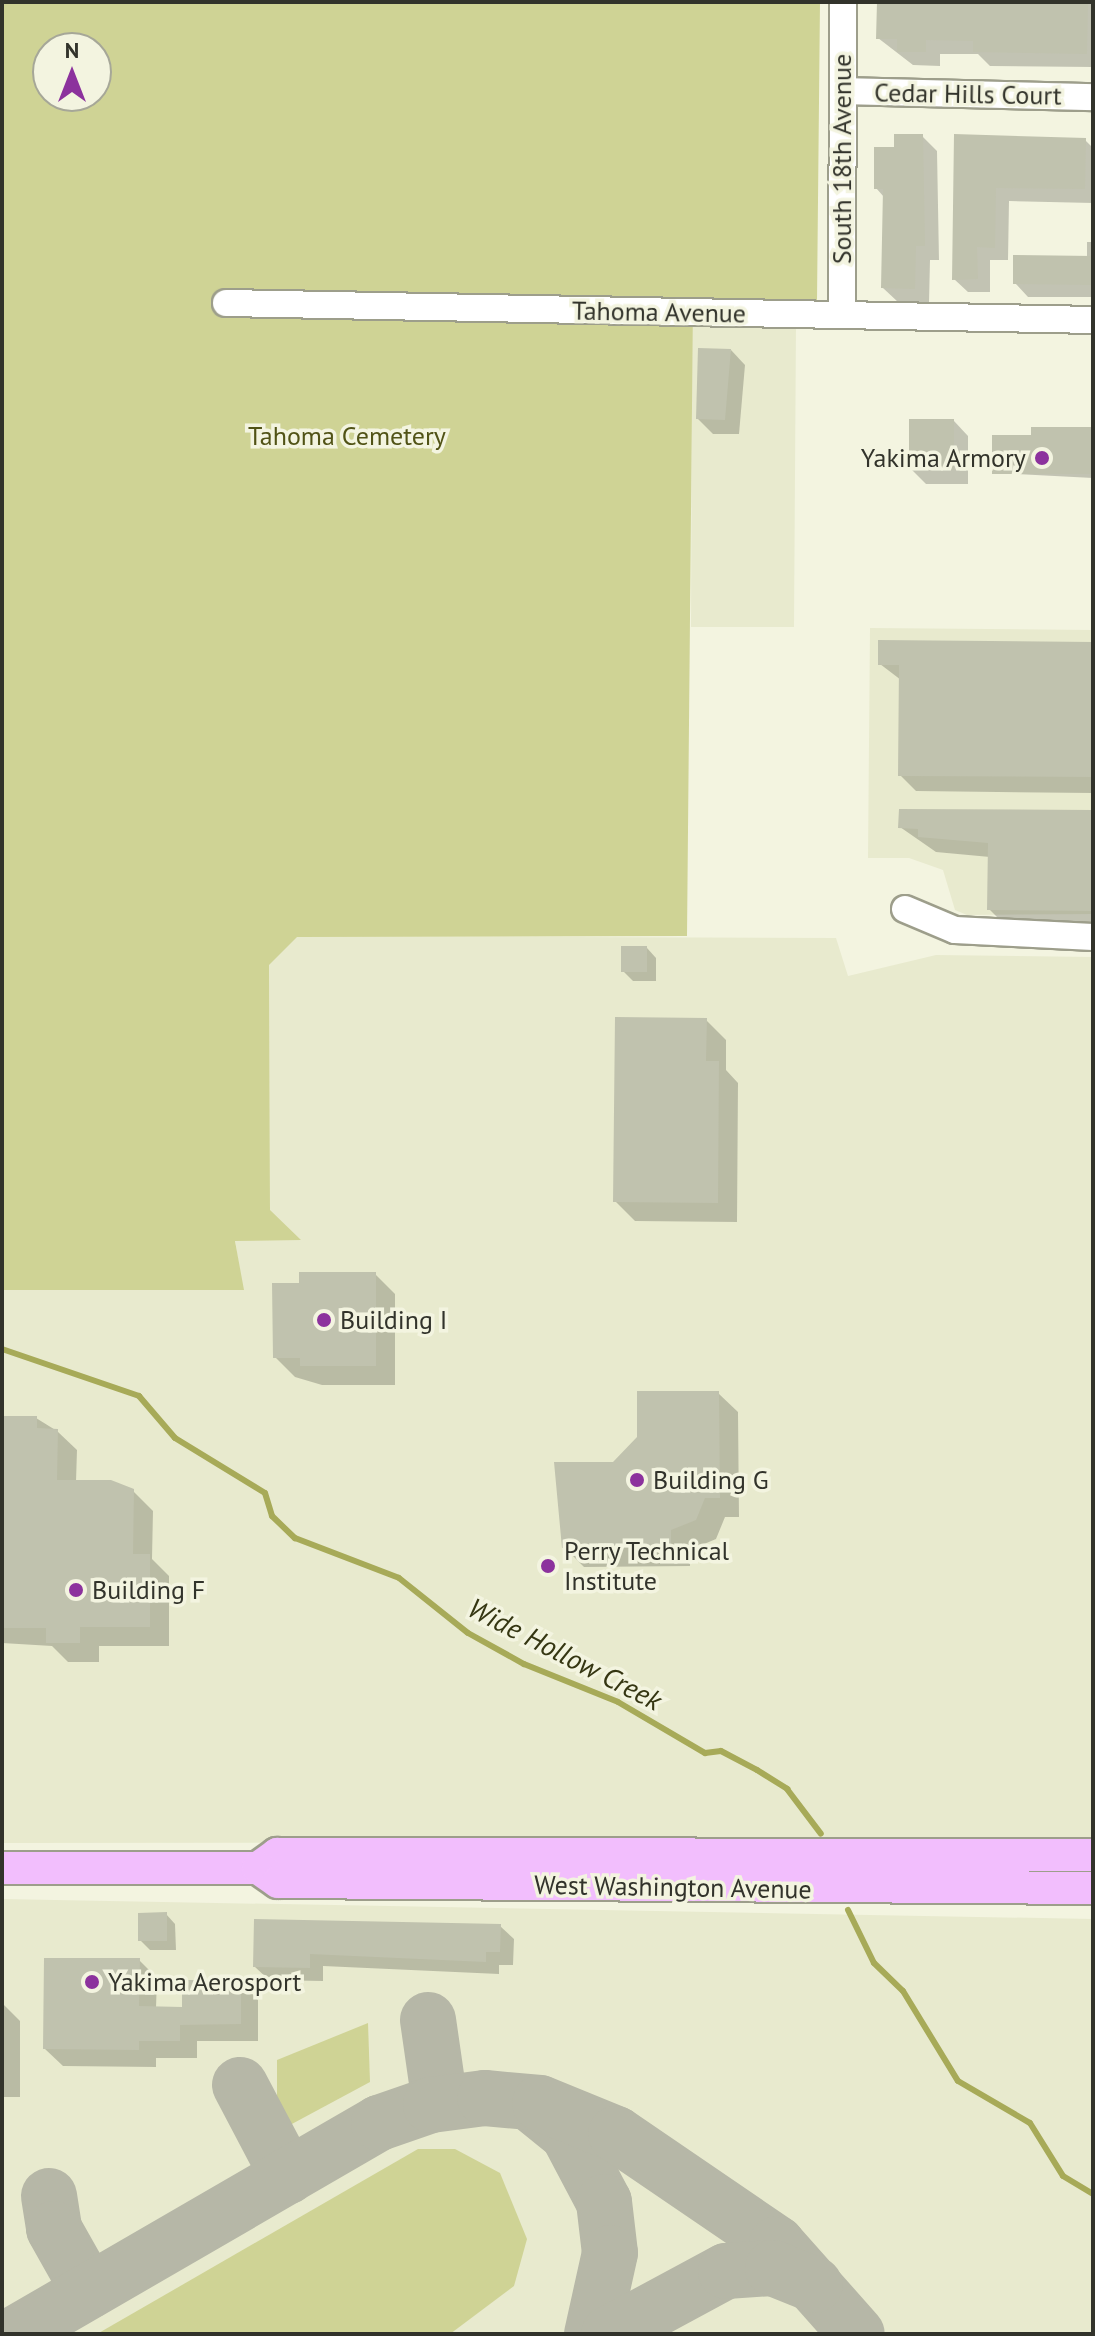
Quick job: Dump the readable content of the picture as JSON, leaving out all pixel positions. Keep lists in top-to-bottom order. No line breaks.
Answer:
{"streets":{"main road":["West Washington Avenue"],"street":["Cedar Hills Court","South 18th Avenue","Tahoma Avenue"]},"crossings":[["Cedar Hills Court","South 18th Avenue"],["South 18th Avenue","Tahoma Avenue"]],"water":["Wide Hollow Creek"],"parks":["Tahoma Cemetery"],"places":["Yakima Armory","Building I","Building G","Perry Technical Institute","Building F","Yakima Aerosport"],"north":"top"}
